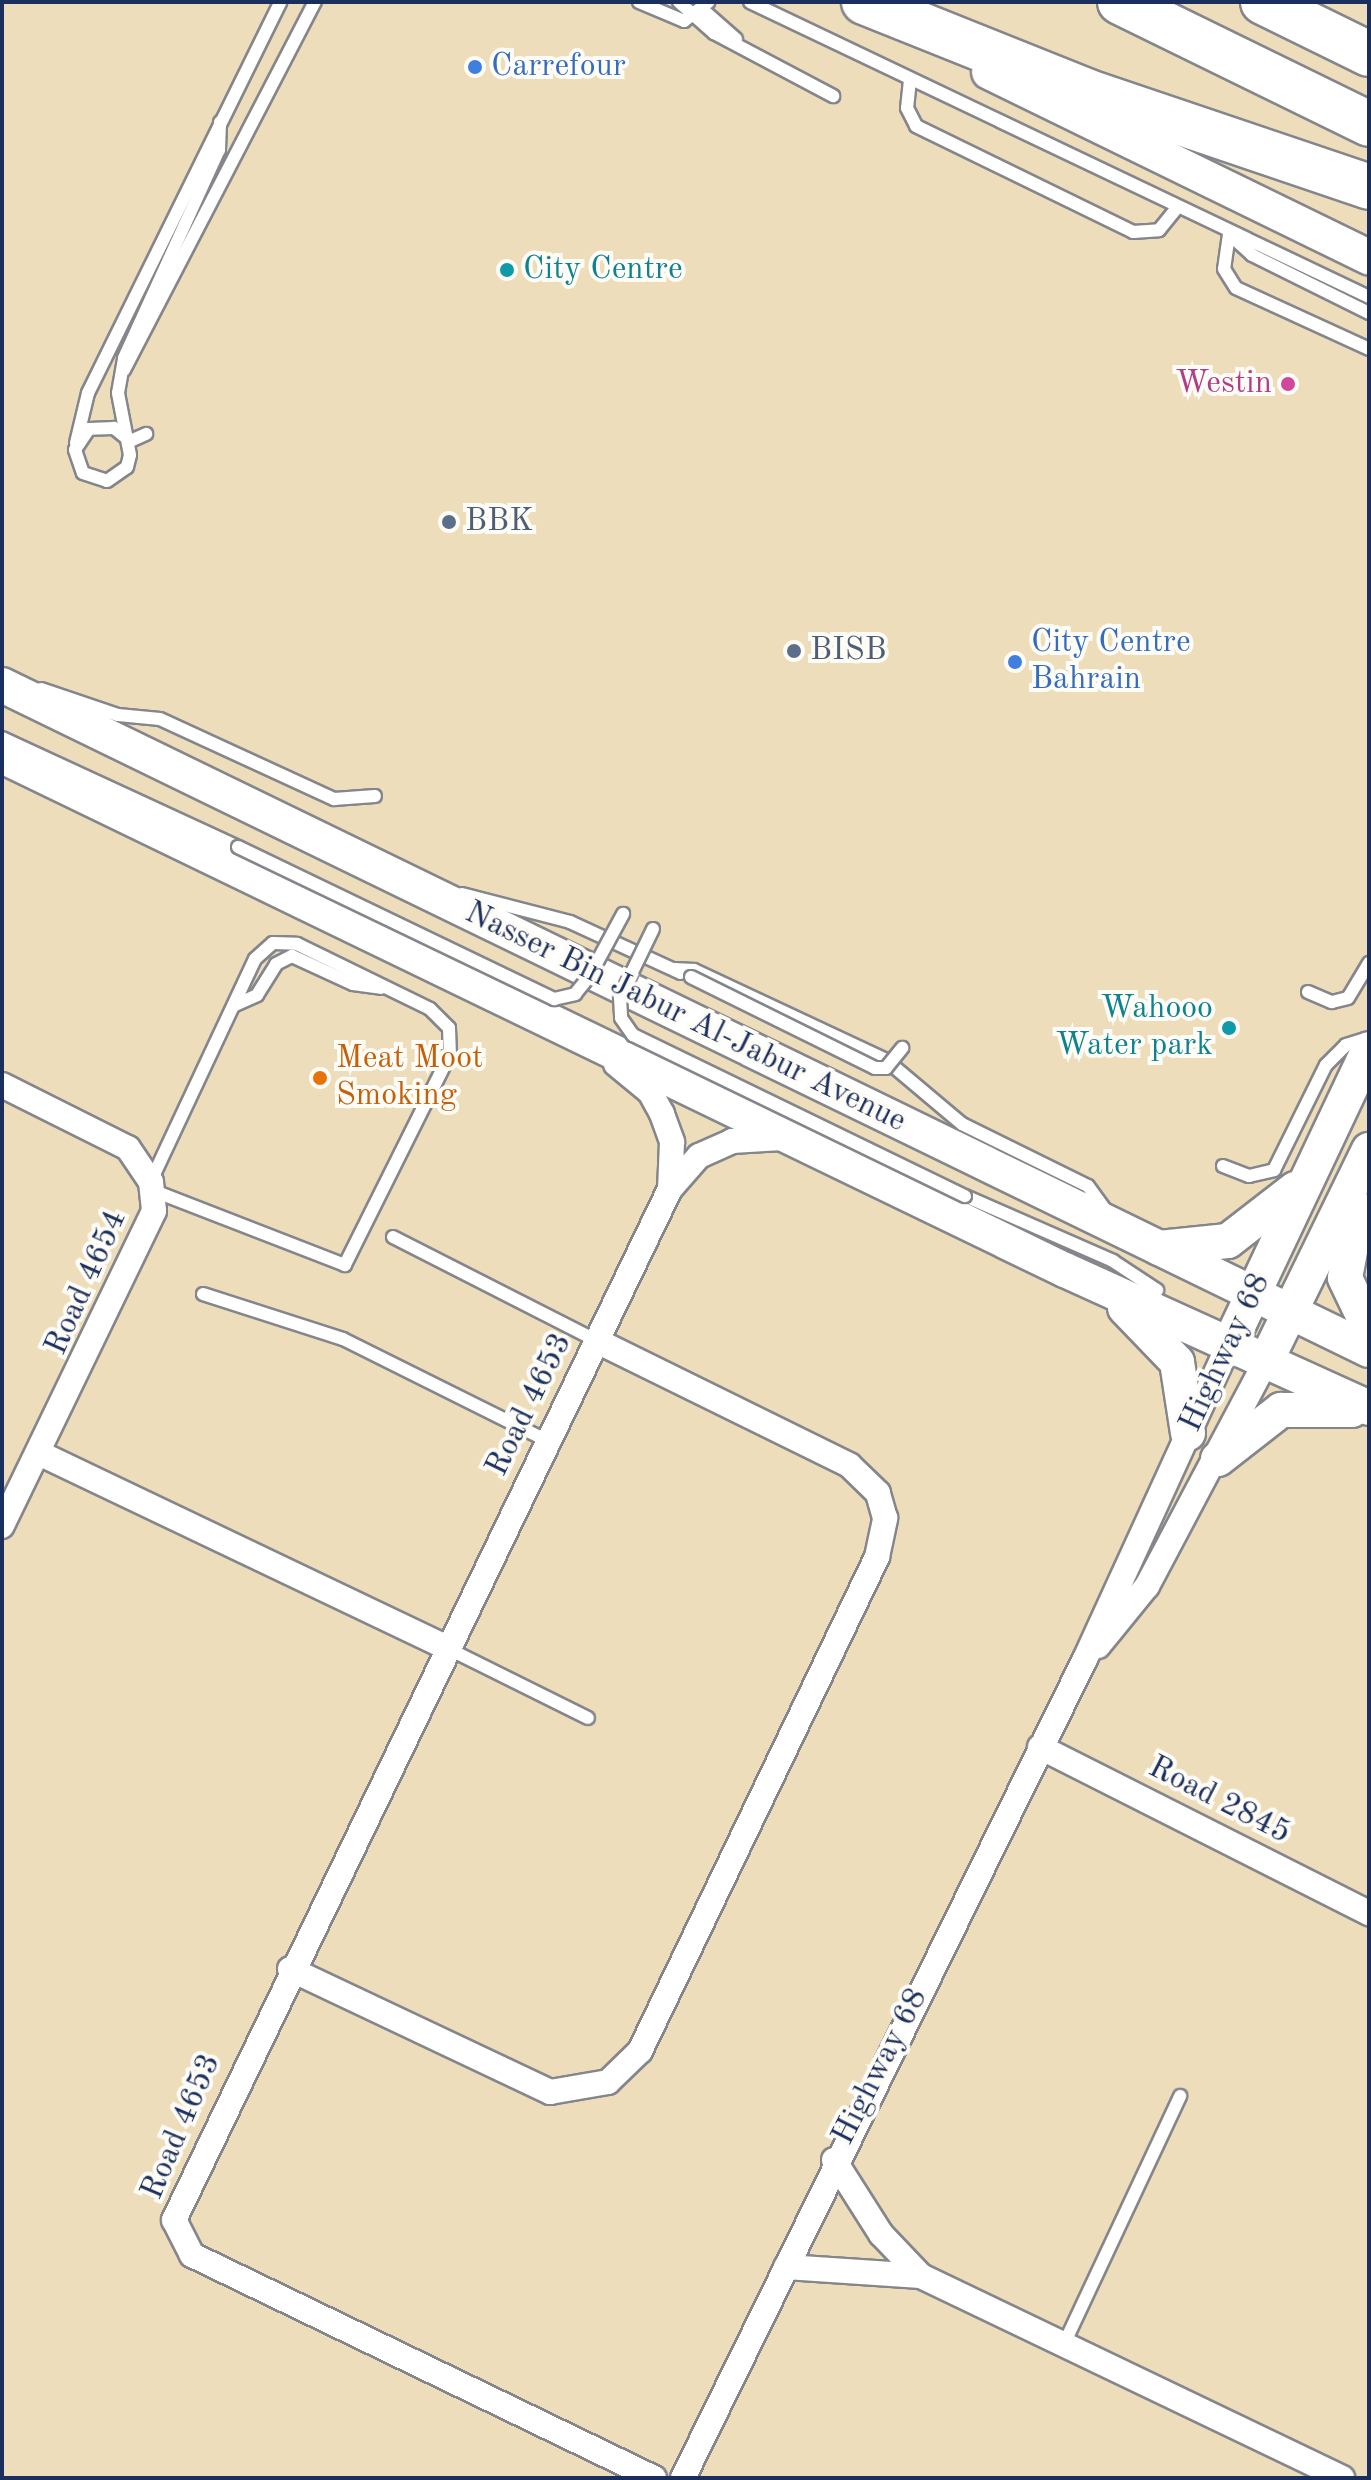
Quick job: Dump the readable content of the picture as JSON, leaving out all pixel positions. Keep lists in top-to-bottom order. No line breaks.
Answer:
{"streets":{"main road":["Nasser Bin Jabur Al-Jabur Avenue","Highway 68"],"street":["Road 4654","Road 4653","Road 2845"]},"crossings":[["Nasser Bin Jabur Al-Jabur Avenue","Highway 68"],["Nasser Bin Jabur Al-Jabur Avenue","Road 4653"],["Highway 68","Road 2845"]],"places":["Carrefour","City Centre","Westin","BBK","BISB","City Centre Bahrain","Wahooo Water park","Meat Moot Smoking"]}
